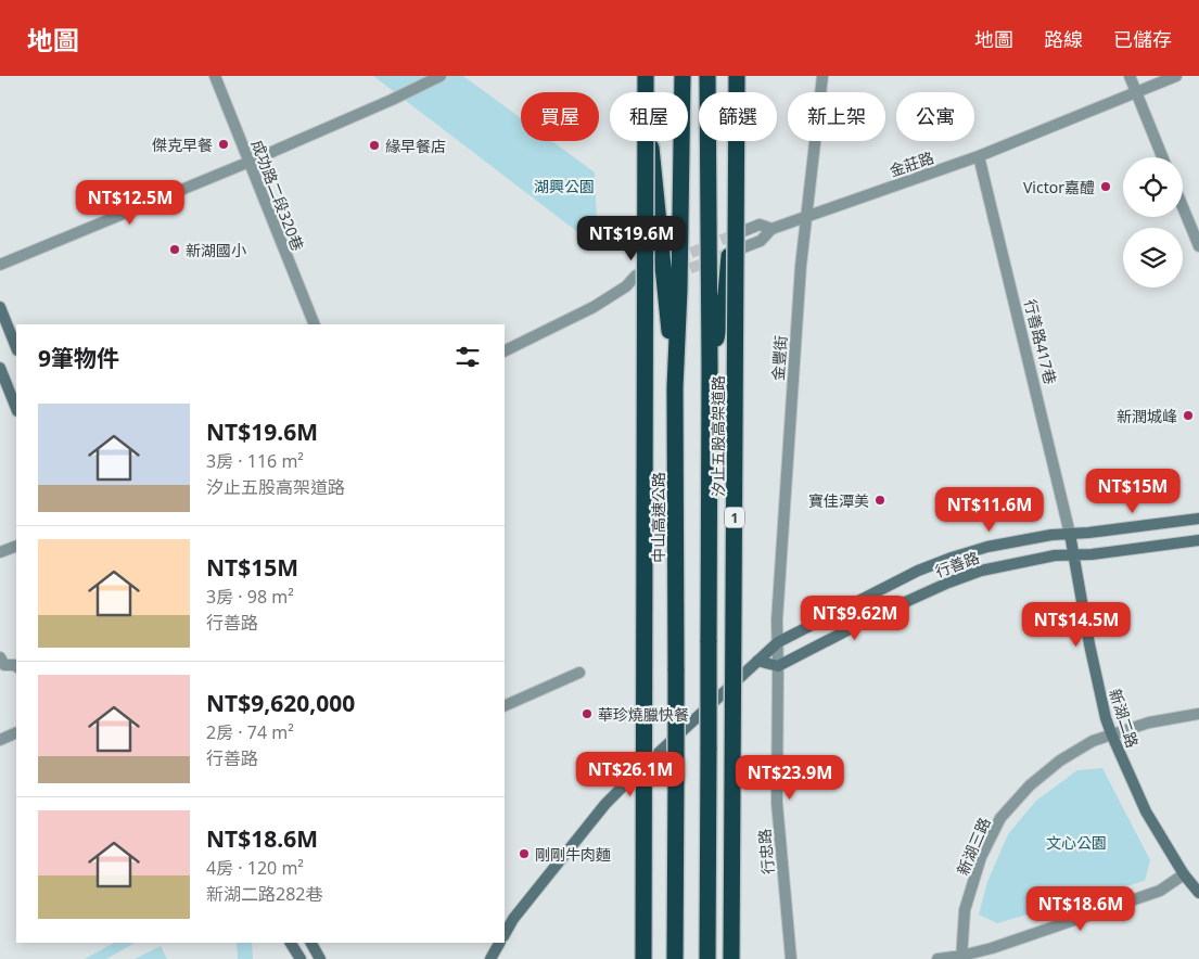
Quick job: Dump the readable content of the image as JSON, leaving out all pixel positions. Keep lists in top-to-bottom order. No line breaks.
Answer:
{"streets":{"highway":["汐止五股高架道路","中山高速公路","1"],"street":["金莊路","成功路二段320巷","行善路417巷","金豐街","行善路","新湖二路","新湖三路","行忠路"]},"crossings":[["金莊路","行善路417巷"],["金莊路","金豐街"],["行善路417巷","行善路"],["行善路417巷","新湖二路"],["金豐街","行善路"],["金豐街","行忠路"],["行善路","新湖二路"],["行善路","行忠路"],["新湖二路","新湖三路"]],"parks":["湖興公園","文心公園"],"places":["傑克早餐","緣早餐店","Victor嘉醴","新湖國小","新潤城峰","寶佳潭美","華珍燒臘快餐","剛剛牛肉麵"],"page":{"header":"地圖","nav":["地圖","路線","已儲存"],"chip":["買屋","租屋","篩選","新上架","公寓"],"price":["NT$12.5M","NT$19.6M","NT$15M","NT$11.6M","NT$9.62M","NT$14.5M","NT$26.1M","NT$23.9M","NT$18.6M"],"heading":"9筆物件","list":[{"name":"NT$19.6M","note":"3房 · 116 m² · 汐止五股高架道路"},{"name":"NT$15M","note":"3房 · 98 m² · 行善路"},{"name":"NT$9,620,000","note":"2房 · 74 m² · 行善路"},{"name":"NT$18.6M","note":"4房 · 120 m² · 新湖二路282巷"}]}}
